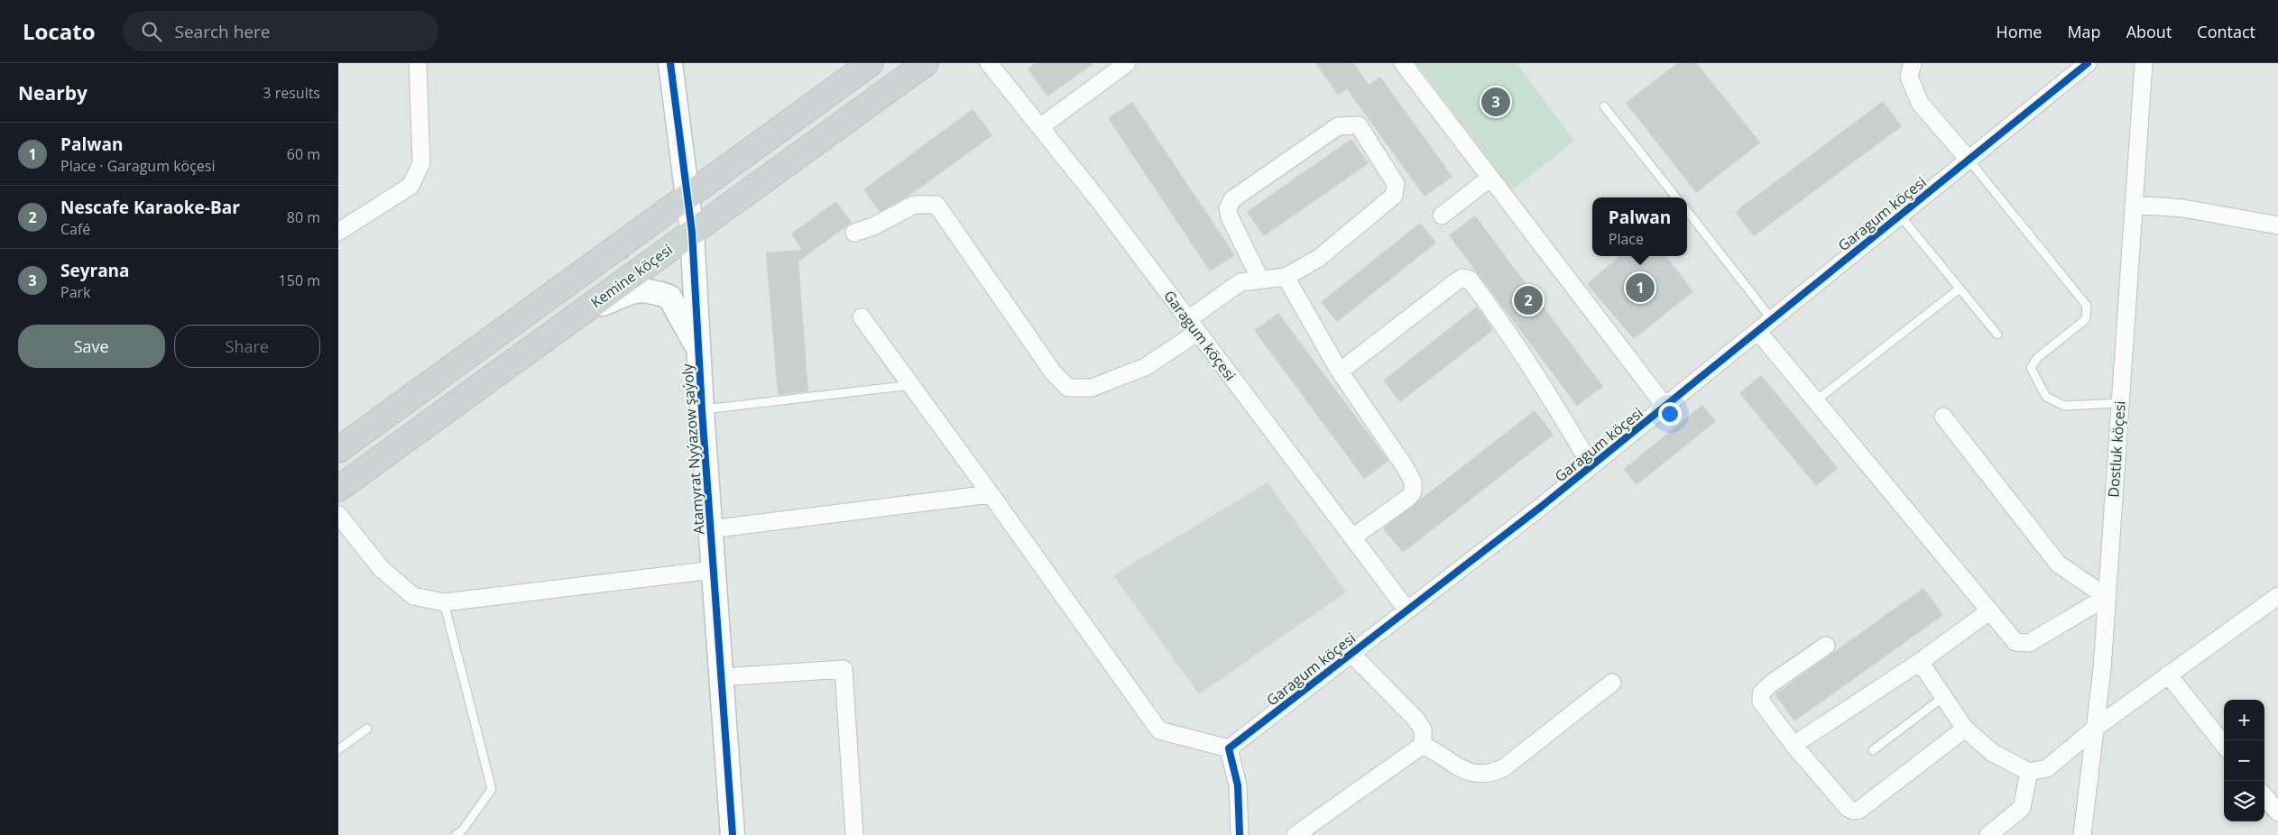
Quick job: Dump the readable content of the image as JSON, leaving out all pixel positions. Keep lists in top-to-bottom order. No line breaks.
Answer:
{"streets":{"main road":["Kemine köçesi"],"street":["Garagum köçesi","Atamyrat Nyýazow şaýoly","Dostluk köçesi"]},"crossings":[["Kemine köçesi","Atamyrat Nyýazow şaýoly"]],"page":{"header":"Locato","search":"Search here","nav":["Home","Map","About","Contact"],"heading":["Nearby","3 results"],"pins":["3","1","2"],"list":[{"mark":"1","name":"Palwan","note":"Place · Garagum köçesi","value":"60 m"},{"mark":"2","name":"Nescafe Karaoke-Bar","note":"Café","value":"80 m"},{"mark":"3","name":"Seyrana","note":"Park","value":"150 m"}],"popup":["Palwan","Place"],"buttons":["Save","Share"],"map_buttons":["+","−"]}}
